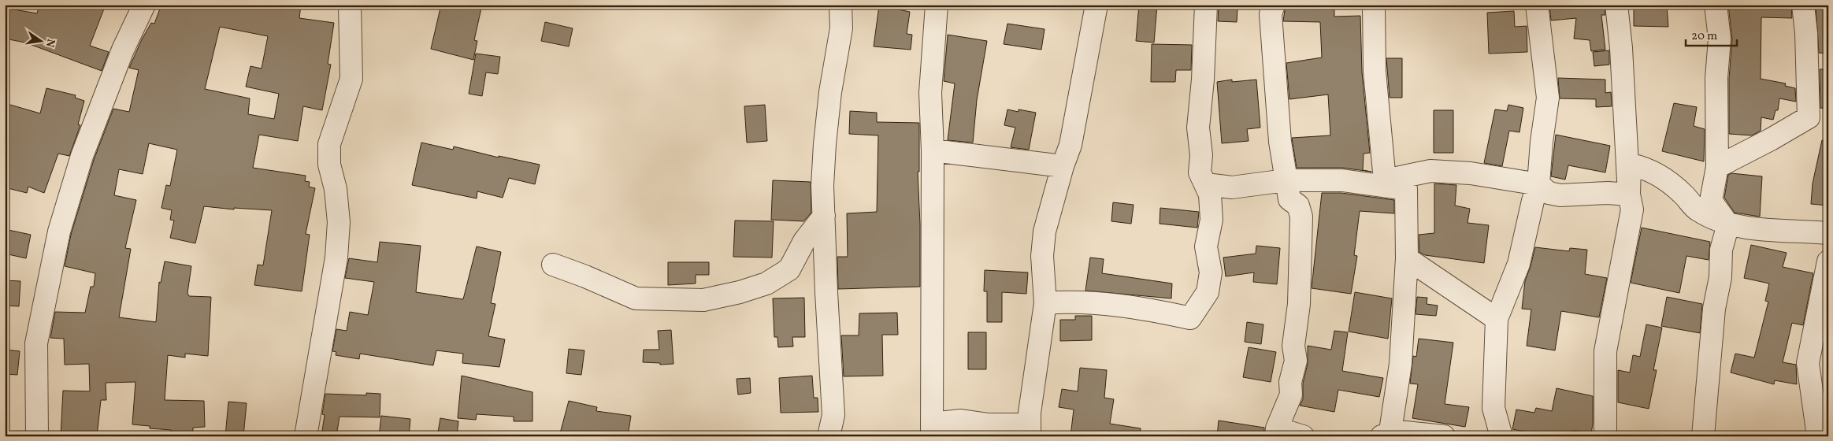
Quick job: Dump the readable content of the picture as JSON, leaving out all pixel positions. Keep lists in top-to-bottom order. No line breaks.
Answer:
{"scale_bar":"20 m","north":"right"}
